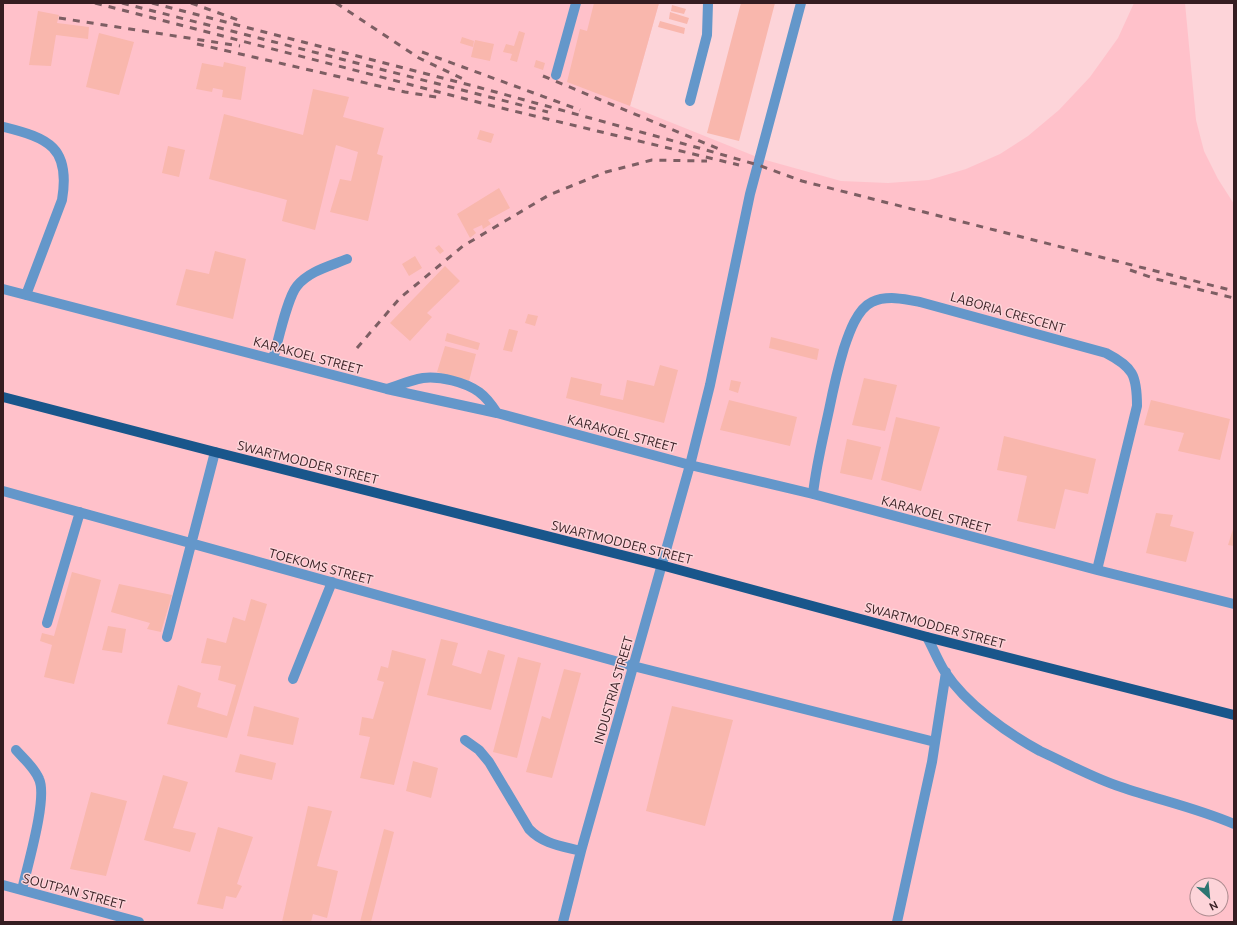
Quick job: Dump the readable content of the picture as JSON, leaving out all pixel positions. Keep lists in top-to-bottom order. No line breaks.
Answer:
{"streets":{"main road":["SWARTMODDER STREET"],"street":["LABORIA CRESCENT","KARAKOEL STREET","TOEKOMS STREET","INDUSTRIA STREET","SOUTPAN STREET"]},"crossings":[["LABORIA CRESCENT","KARAKOEL STREET"],["KARAKOEL STREET","INDUSTRIA STREET"],["SWARTMODDER STREET","INDUSTRIA STREET"],["TOEKOMS STREET","INDUSTRIA STREET"]],"north":"bottom right"}
